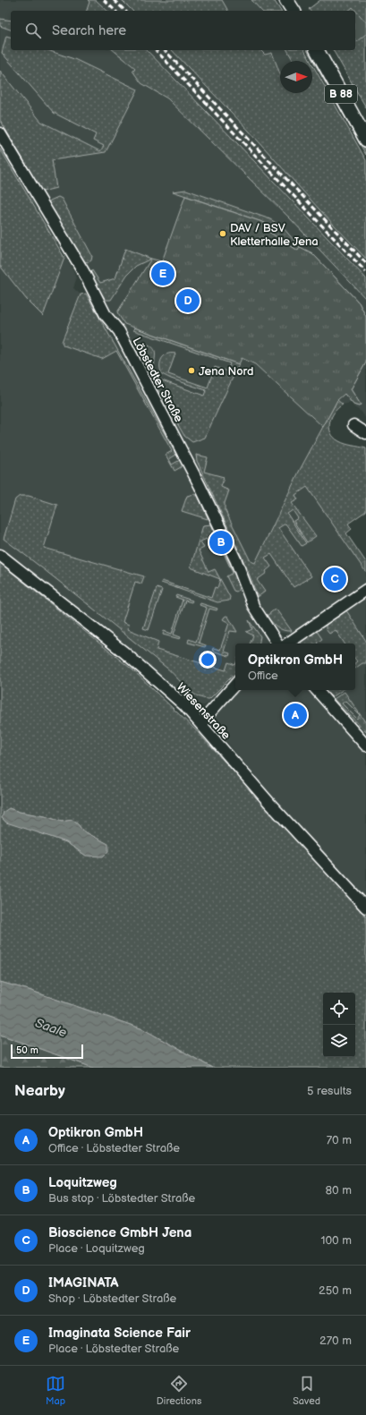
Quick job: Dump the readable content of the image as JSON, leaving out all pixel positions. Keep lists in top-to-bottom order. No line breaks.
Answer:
{"streets":{"main road":["B 88"],"street":["Löbstedter Straße","Wiesenstraße"]},"water":["Saale"],"places":["DAV / BSV Kletterhalle Jena","Jena Nord"],"scale_bar":"50 m","north":"right","page":{"search":"Search here","pins":["E","D","B","C","A"],"popup":["Optikron GmbH","Office"],"scale":"50 m","heading":["Nearby","5 results"],"list":[{"mark":"A","name":"Optikron GmbH","note":"Office · Löbstedter Straße","value":"70 m"},{"mark":"B","name":"Loquitzweg","note":"Bus stop · Löbstedter Straße","value":"80 m"},{"mark":"C","name":"Bioscience GmbH Jena","note":"Place · Loquitzweg","value":"100 m"},{"mark":"D","name":"IMAGINATA","note":"Shop · Löbstedter Straße","value":"250 m"},{"mark":"E","name":"Imaginata Science Fair","note":"Place · Löbstedter Straße","value":"270 m"}],"nav":["Map","Directions","Saved"]}}
